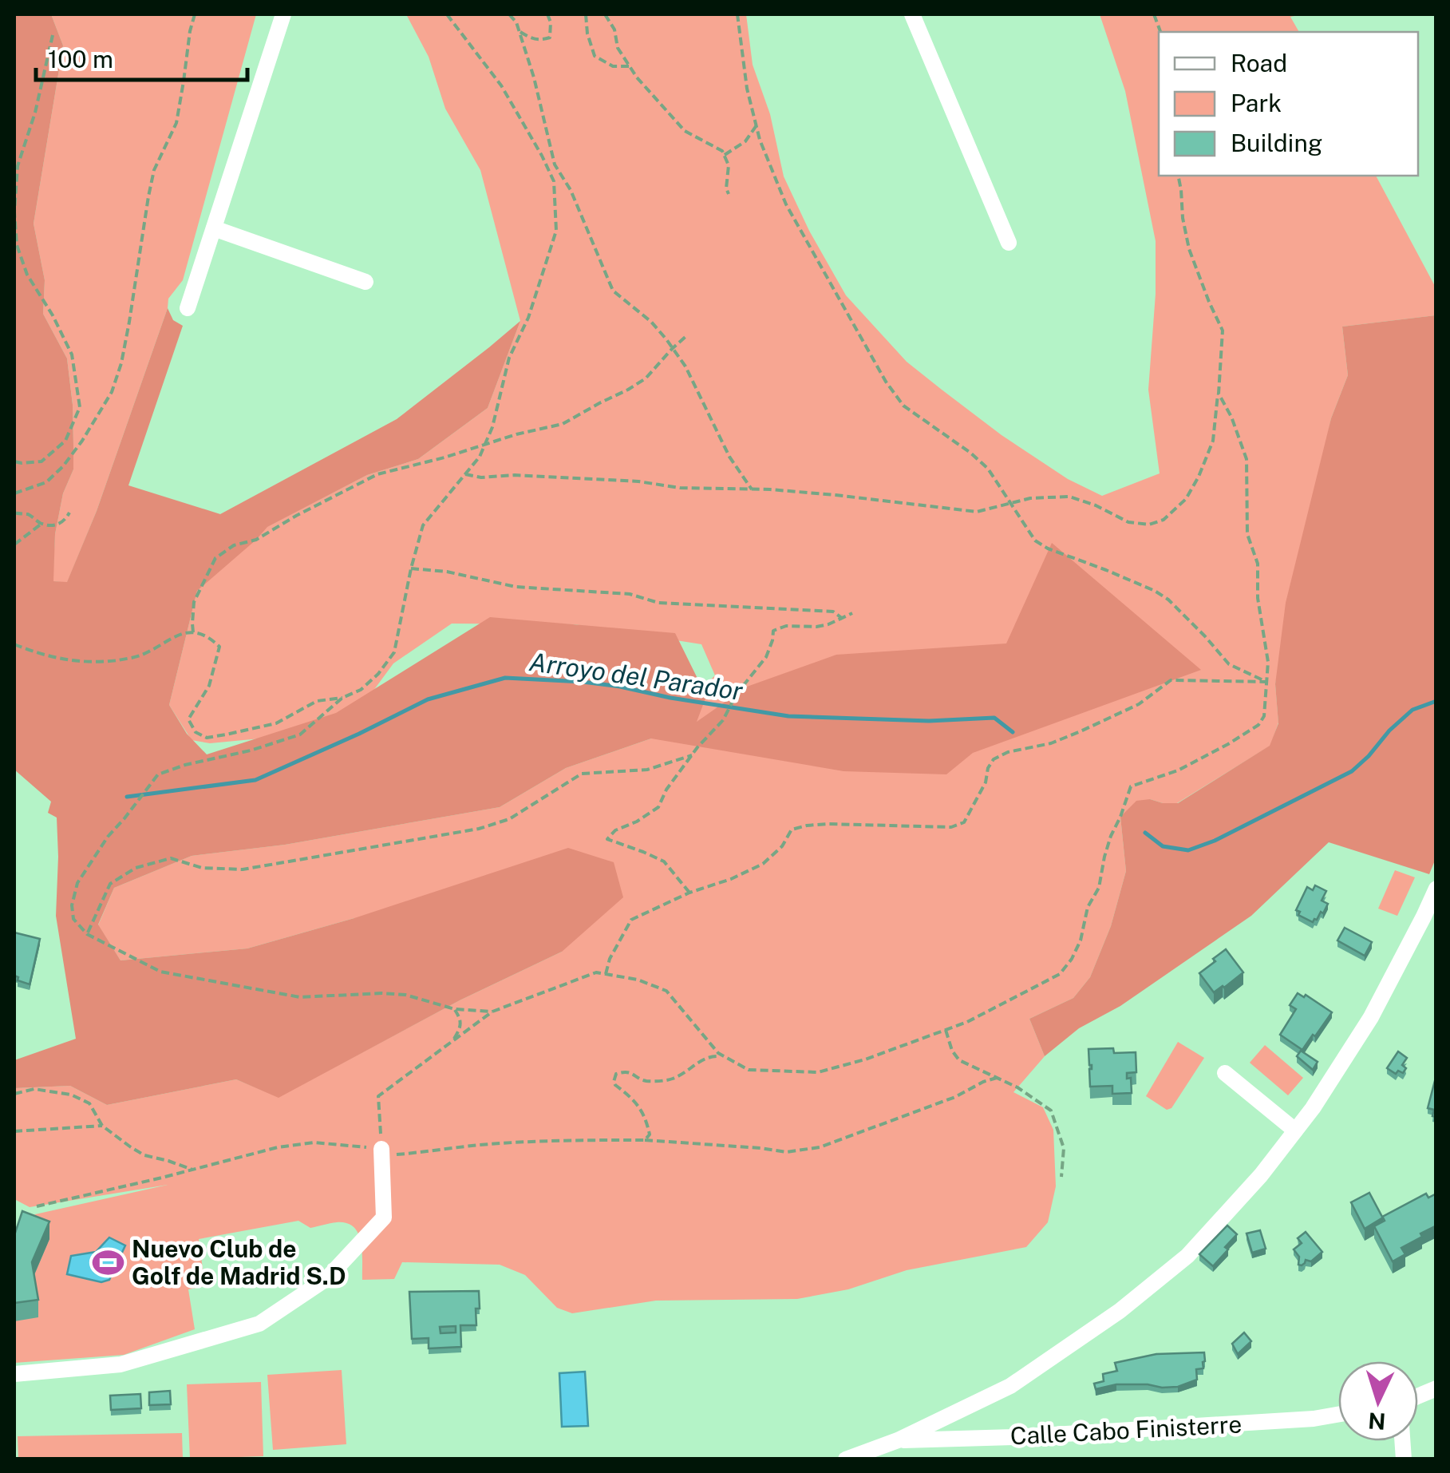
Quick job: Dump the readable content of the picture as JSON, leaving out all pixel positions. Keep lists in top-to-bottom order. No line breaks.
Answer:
{"streets":{"street":["Calle Cabo Finisterre"]},"water":["Arroyo del Parador"],"places":{"sports":["Nuevo Club de Golf de Madrid S.D"]},"legend":["Road","Park","Building"],"scale_bar":"100 m","north":"bottom"}
